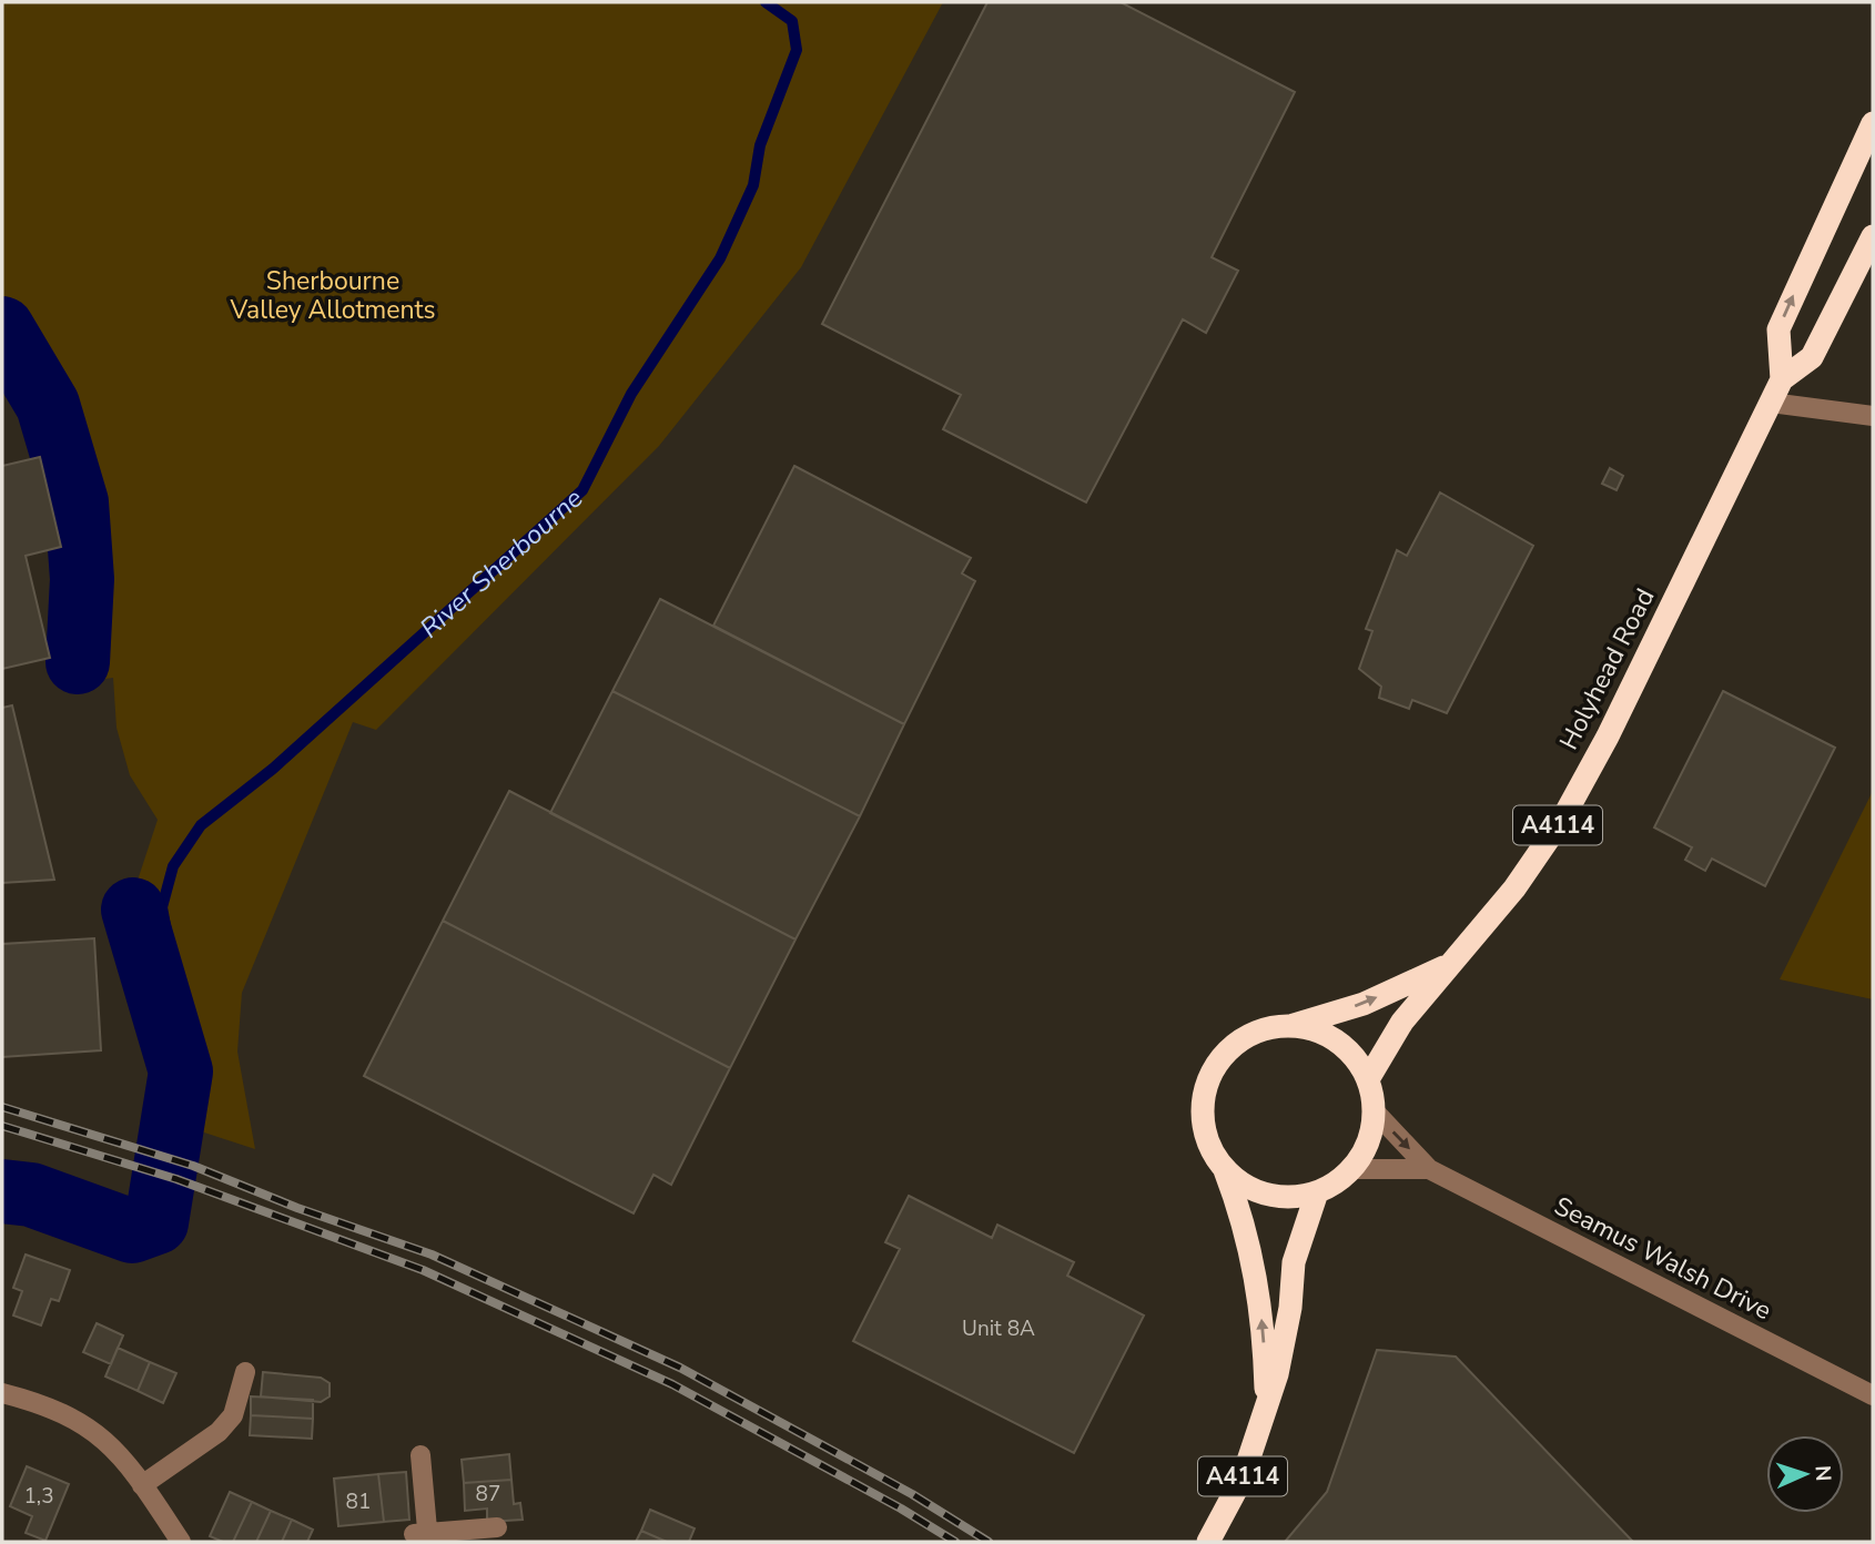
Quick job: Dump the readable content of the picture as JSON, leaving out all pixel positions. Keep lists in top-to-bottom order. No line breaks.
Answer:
{"streets":{"highway":["Holyhead Road","A4114"],"street":["Seamus Walsh Drive"]},"crossings":[["Holyhead Road","A4114"]],"water":["River Sherbourne"],"parks":["Sherbourne Valley Allotments"],"house_numbers":["Unit 8A","87","1,3","81"],"north":"right"}
